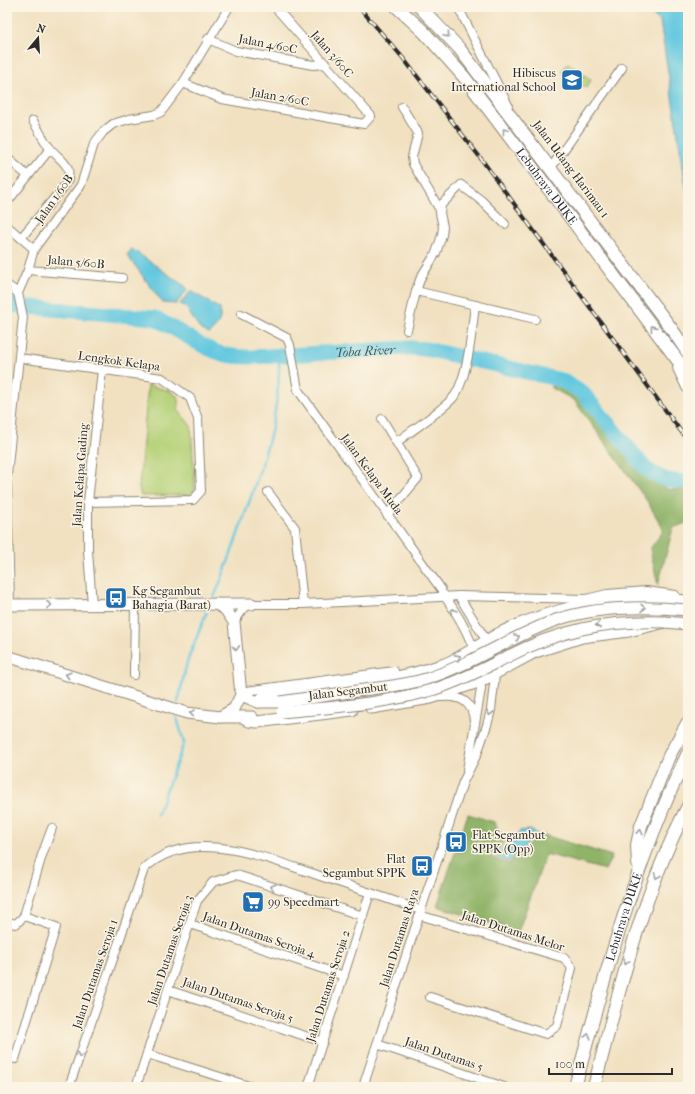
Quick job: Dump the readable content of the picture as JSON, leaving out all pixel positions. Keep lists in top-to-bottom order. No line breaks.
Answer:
{"streets":{"highway":["Lebuhraya DUKE"],"main road":["Jalan Segambut"],"street":["Jalan 4/60C","Jalan 3/60C","Jalan 2/60C","Jalan Udang Harimau 1","Jalan 1/60B","Jalan 5/60B","Lengkok Kelapa","Jalan Kelapa Muda","Jalan Kelapa Gading","Jalan Dutamas Melor","Jalan Dutamas Seroja 4","Jalan Dutamas Raya","Jalan Dutamas Seroja 3","Jalan Dutamas Seroja 1","Jalan Dutamas Seroja 2","Jalan Dutamas Seroja 5","Jalan Dutamas 5"]},"crossings":[["Jalan 4/60C","Jalan 3/60C"],["Jalan 4/60C","Jalan 1/60B"],["Jalan 3/60C","Jalan 2/60C"],["Jalan 2/60C","Jalan 1/60B"],["Jalan 1/60B","Jalan 5/60B"],["Lengkok Kelapa","Jalan Kelapa Gading"],["Jalan Kelapa Muda","Jalan Dutamas Raya"],["Jalan Dutamas Melor","Jalan Dutamas Raya"],["Jalan Dutamas Seroja 4","Jalan Dutamas Seroja 3"],["Jalan Dutamas Seroja 4","Jalan Dutamas Seroja 2"],["Jalan Dutamas Raya","Jalan Dutamas 5"],["Jalan Dutamas Seroja 3","Jalan Dutamas Seroja 2"],["Jalan Dutamas Seroja 3","Jalan Dutamas Seroja 5"],["Jalan Dutamas Seroja 1","Jalan Dutamas Seroja 2"],["Jalan Dutamas Seroja 2","Jalan Dutamas Seroja 5"]],"one_way":["Jalan Dutamas Seroja 3"],"water":["Toba River"],"places":{"school or university":["Hibiscus International School"],"bus stop":["Kg Segambut Bahagia (Barat)","Flat Segambut SPPK (Opp)","Flat Segambut SPPK"],"supermarket":["99 Speedmart"]},"scale_bar":"100 m","north":"top"}
